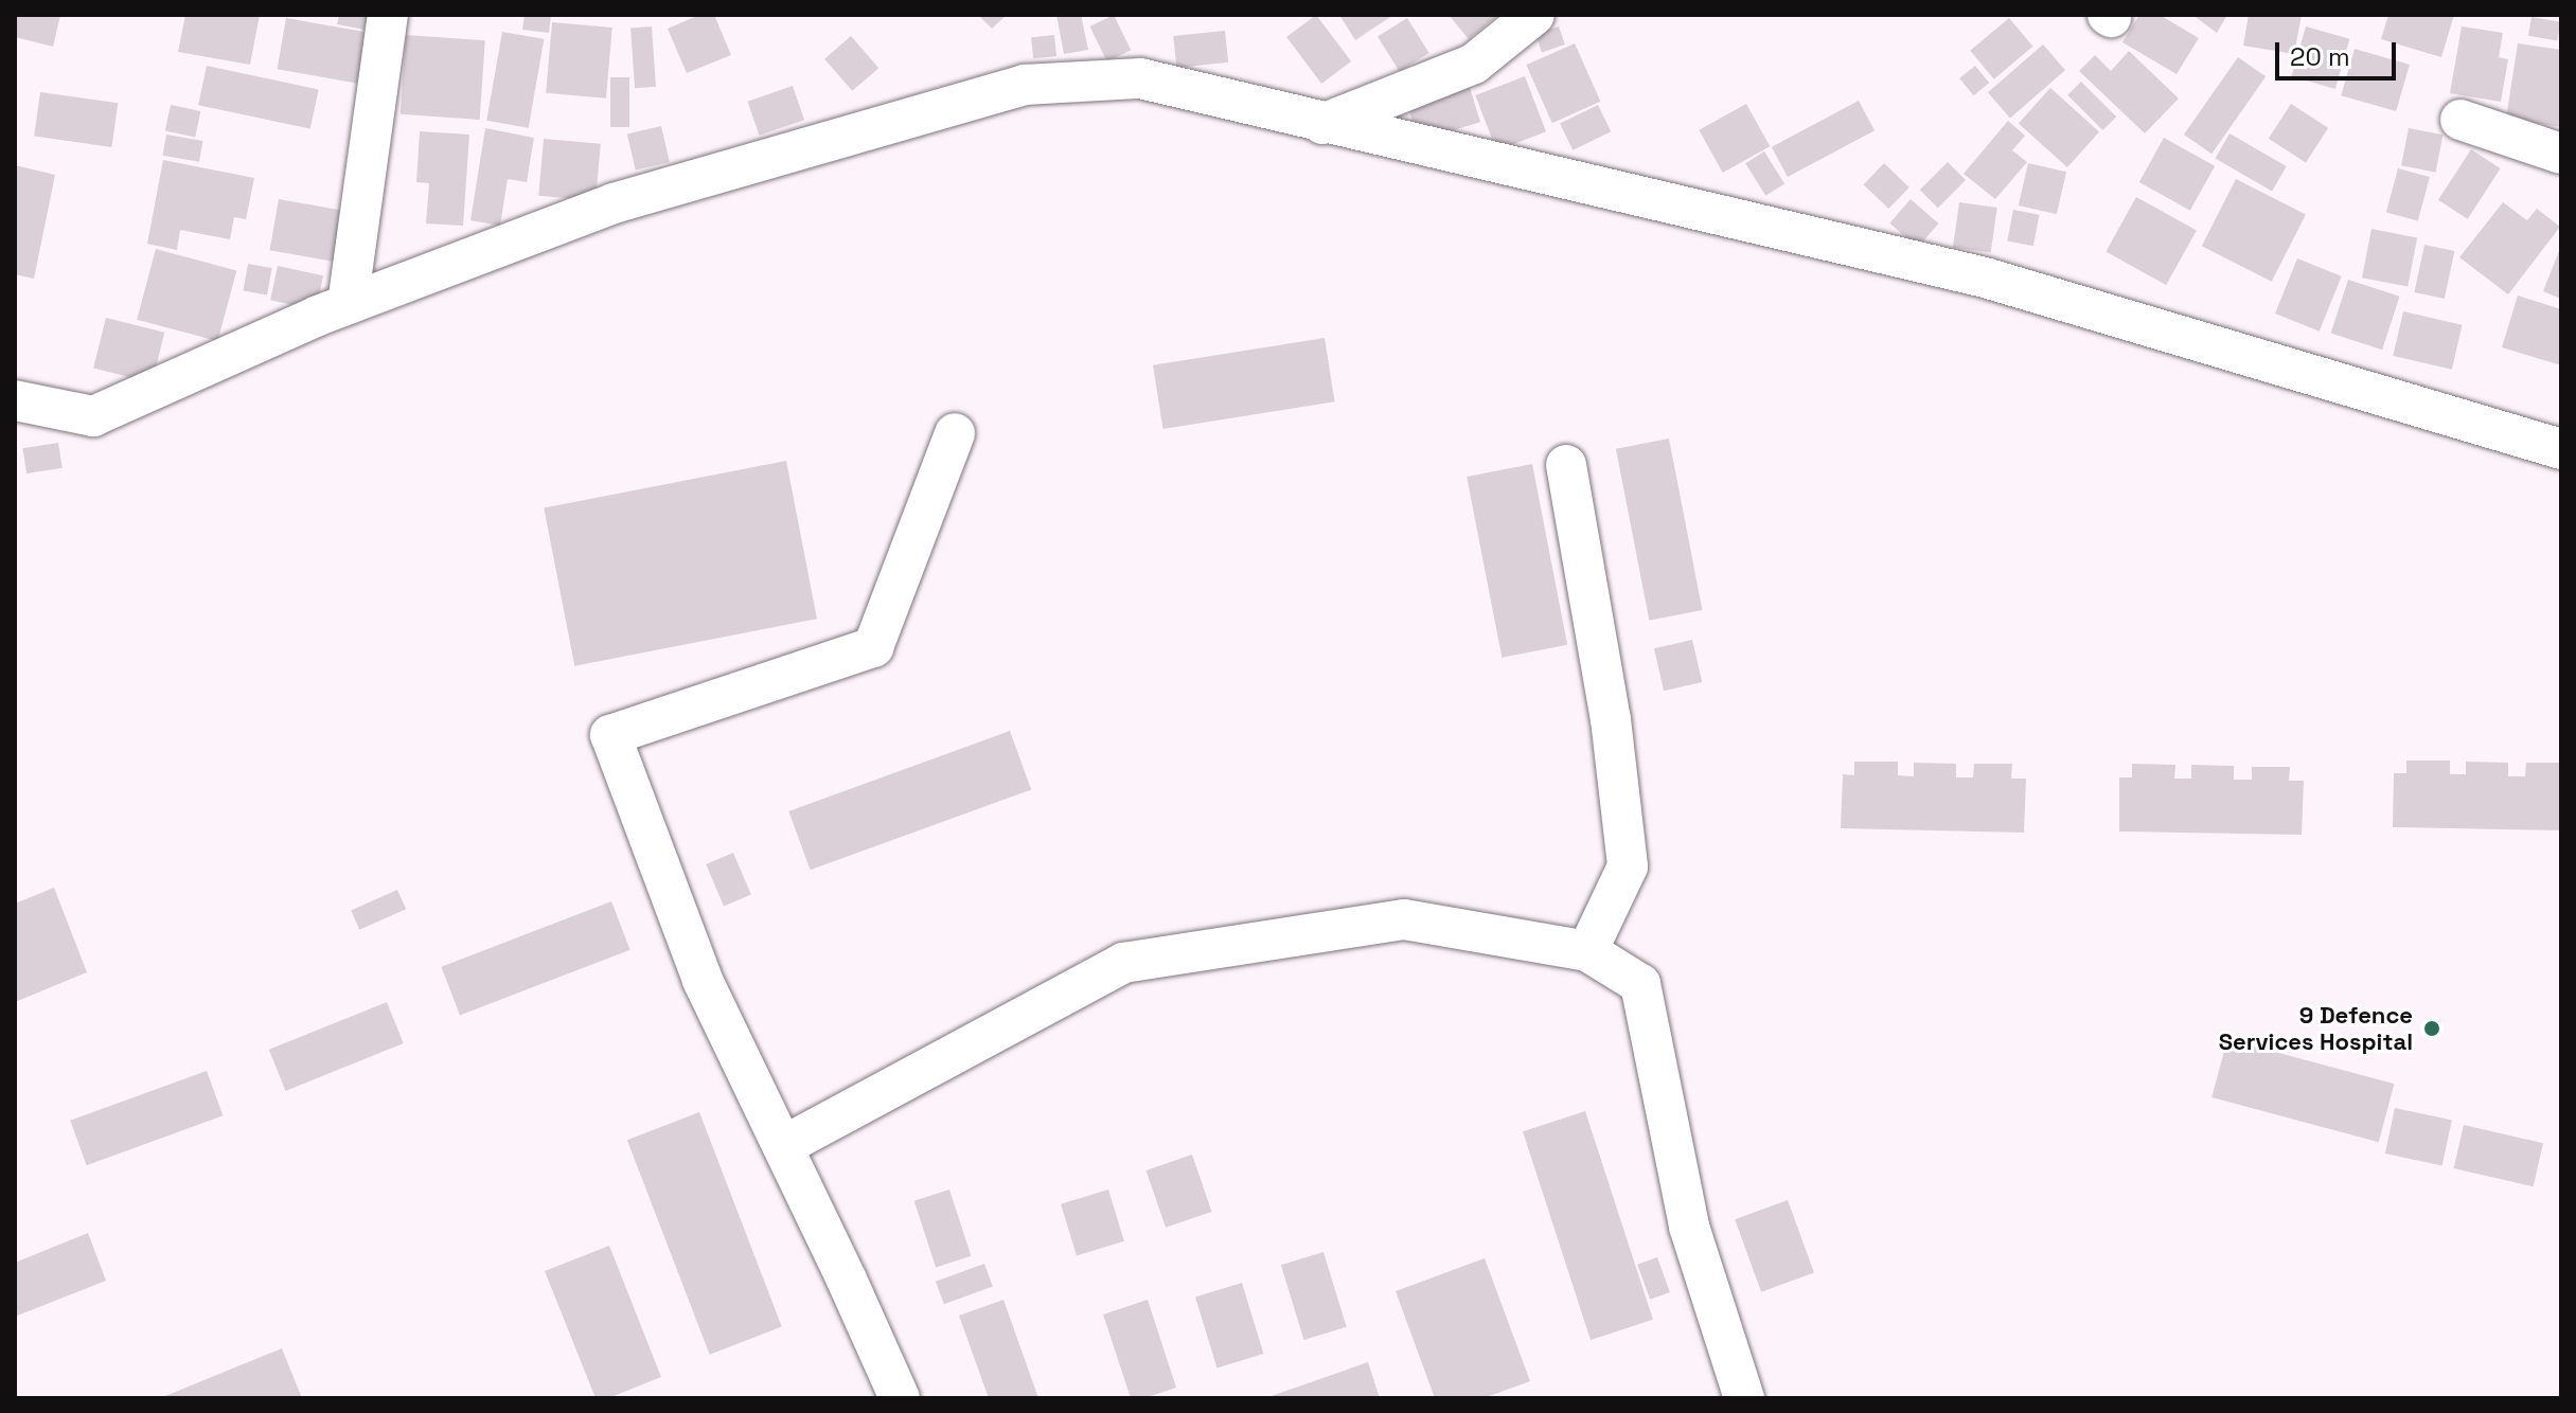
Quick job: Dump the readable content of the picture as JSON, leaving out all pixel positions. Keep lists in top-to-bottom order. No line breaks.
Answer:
{"places":["9 Defence Services Hospital"],"scale_bar":"20 m"}
